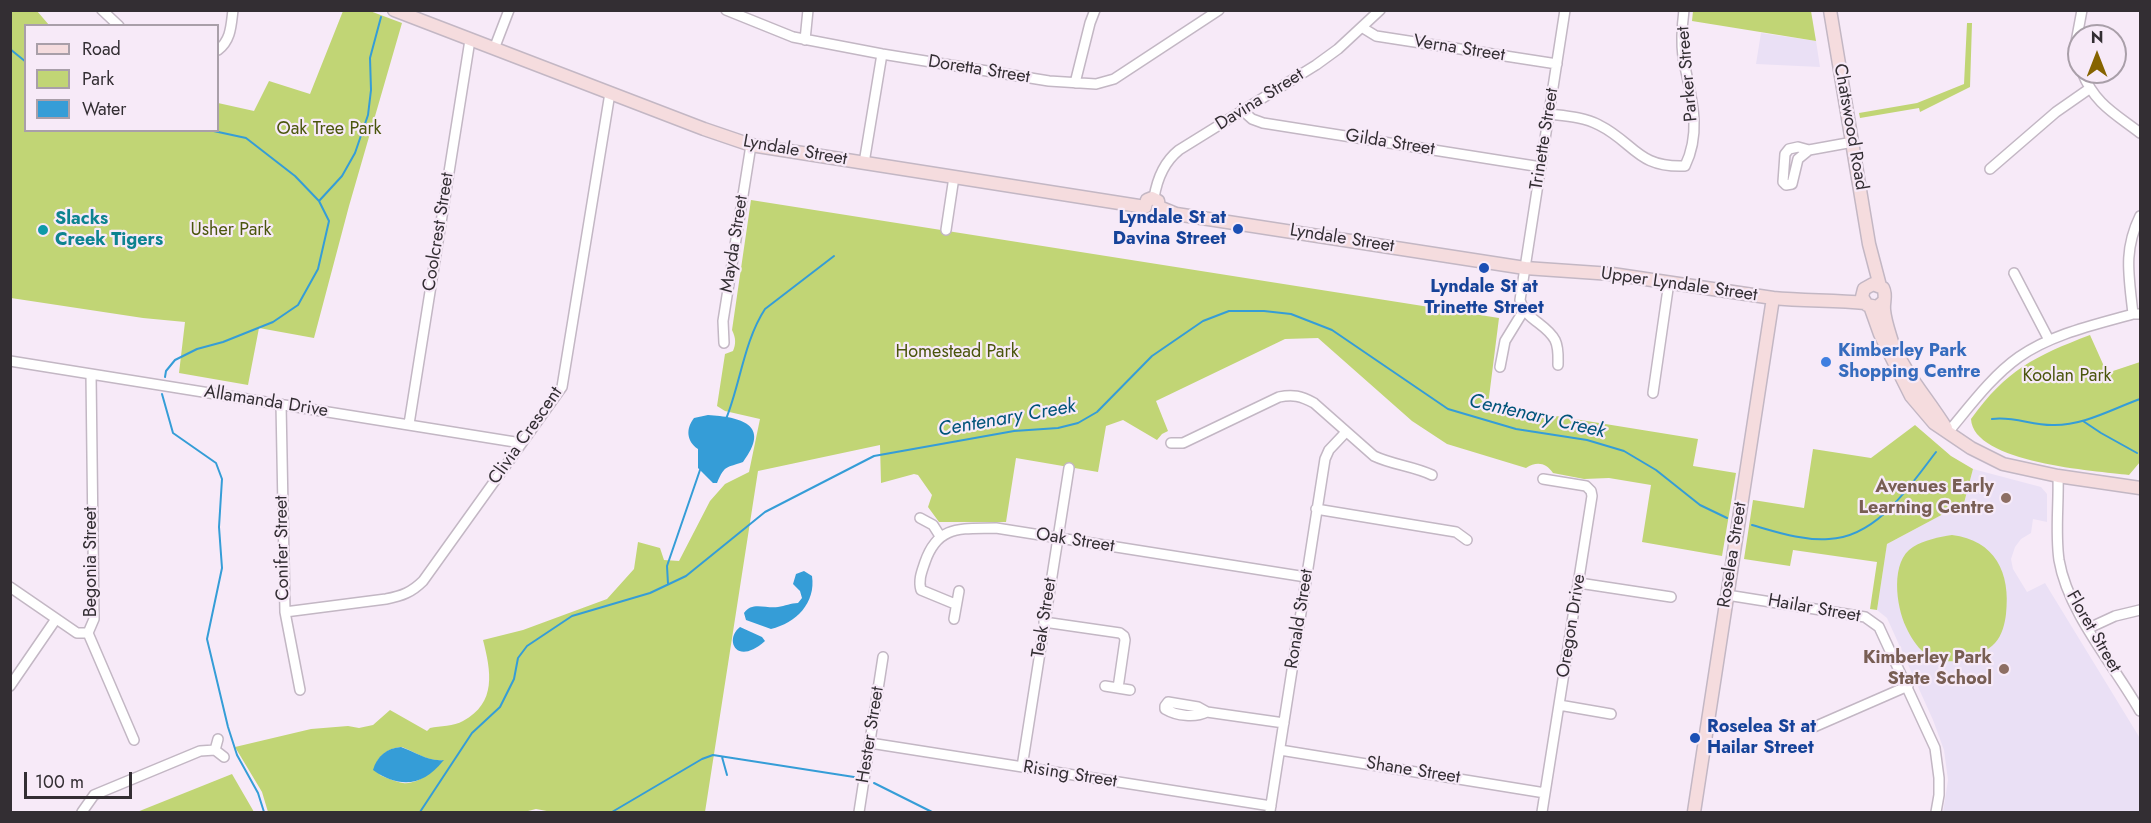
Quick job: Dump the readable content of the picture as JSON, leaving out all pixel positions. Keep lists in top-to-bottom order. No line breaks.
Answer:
{"streets":{"street":["Verna Street","Doretta Street","Parker Street","Davina Street","Chatswood Road","Trinette Street","Gilda Street","Lyndale Street","Coolcrest Street","Mayda Street","Upper Lyndale Street","Allamanda Drive","Clivia Crescent","Oak Street","Conifer Street","Roselea Street","Begonia Street","Hailar Street","Teak Street","Ronald Street","Oregon Drive","Floret Street","Hester Street","Shane Street","Rising Street"]},"crossings":[["Verna Street","Davina Street"],["Verna Street","Trinette Street"],["Parker Street","Trinette Street"],["Davina Street","Gilda Street"],["Davina Street","Lyndale Street"],["Chatswood Road","Upper Lyndale Street"],["Chatswood Road","Floret Street"],["Trinette Street","Gilda Street"],["Trinette Street","Lyndale Street"],["Trinette Street","Upper Lyndale Street"],["Lyndale Street","Coolcrest Street"],["Lyndale Street","Mayda Street"],["Lyndale Street","Upper Lyndale Street"],["Lyndale Street","Clivia Crescent"],["Coolcrest Street","Allamanda Drive"],["Upper Lyndale Street","Roselea Street"],["Allamanda Drive","Clivia Crescent"],["Allamanda Drive","Conifer Street"],["Allamanda Drive","Begonia Street"],["Clivia Crescent","Conifer Street"],["Oak Street","Teak Street"],["Oak Street","Ronald Street"],["Roselea Street","Hailar Street"],["Teak Street","Rising Street"],["Ronald Street","Shane Street"],["Ronald Street","Rising Street"],["Oregon Drive","Shane Street"],["Hester Street","Rising Street"]],"water":["Centenary Creek"],"parks":["Oak Tree Park","Usher Park","Homestead Park","Koolan Park"],"places":["Lyndale St at Davina Street","Slacks Creek Tigers","Lyndale St at Trinette Street","Kimberley Park Shopping Centre","Avenues Early Learning Centre","Kimberley Park State School","Roselea St at Hailar Street"],"legend":["Road","Park","Water"],"scale_bar":"100 m","north":"top"}
